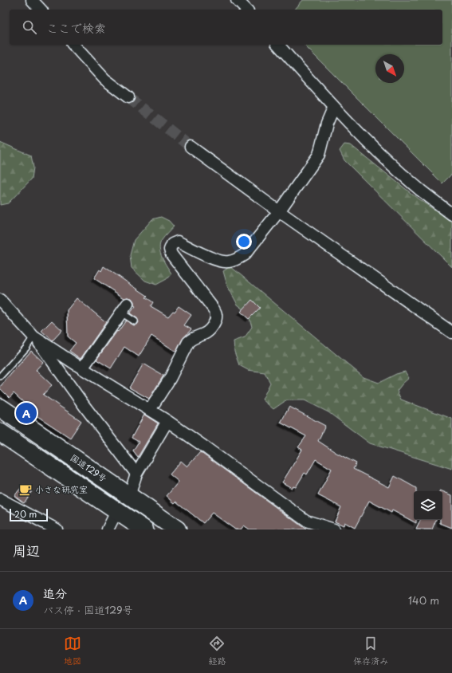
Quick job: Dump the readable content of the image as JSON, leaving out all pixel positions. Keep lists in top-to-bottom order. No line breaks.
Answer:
{"streets":{"highway":["国道129号"]},"places":{"cafe":["小さな研究室"]},"scale_bar":"20 m","north":"bottom right","page":{"search":"ここで検索","pins":"A","scale":"20 m","heading":"周辺","list":[{"mark":"A","name":"追分","note":"バス停 · 国道129号","value":"140 m"}],"nav":["地図","経路","保存済み"]}}
